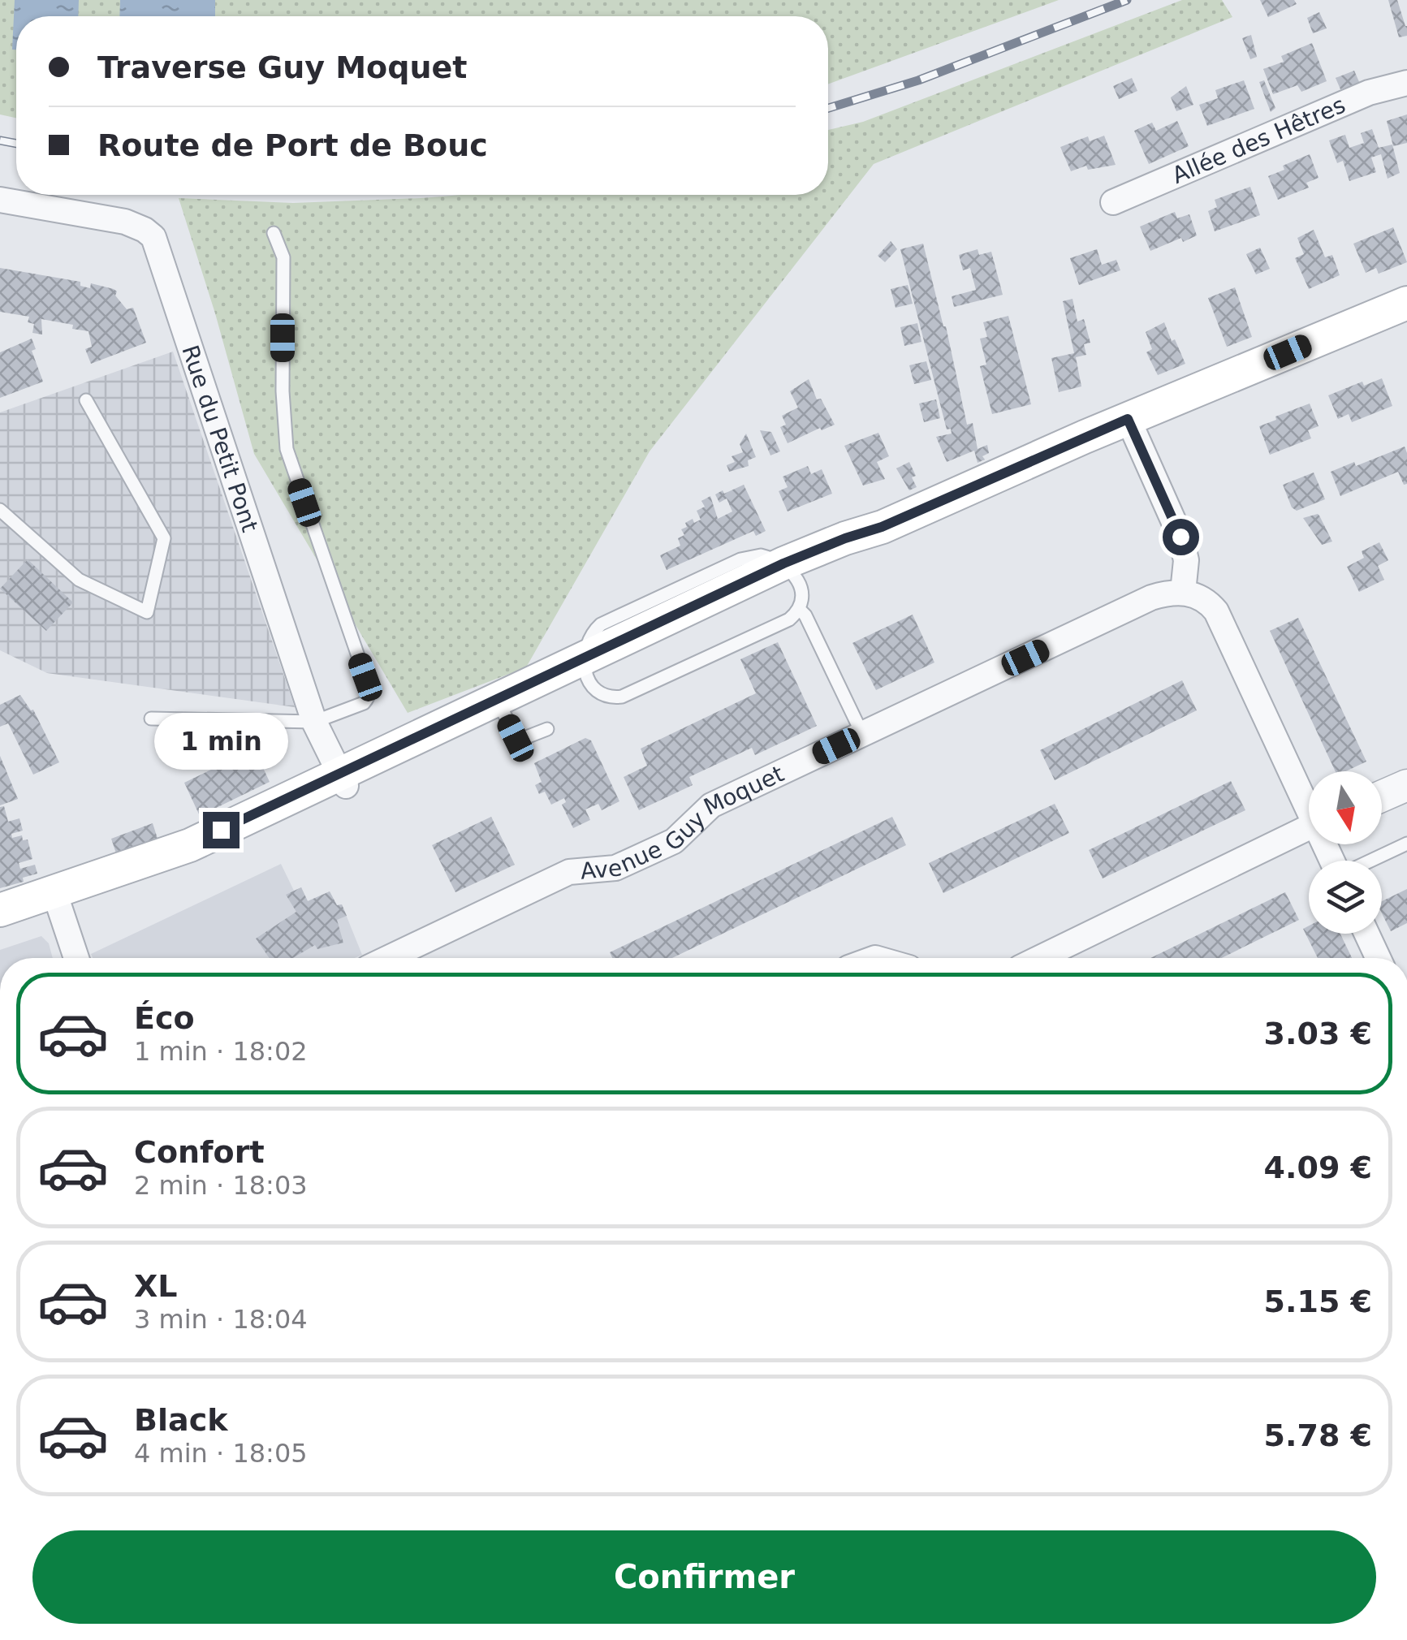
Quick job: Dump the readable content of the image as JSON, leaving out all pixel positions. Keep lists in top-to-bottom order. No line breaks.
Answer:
{"streets":{"street":["Allée des Hêtres","Rue du Petit Pont","Avenue Guy Moquet"]},"north":"bottom","page":{"banner":["Traverse Guy Moquet","Route de Port de Bouc"],"bubble":"1 min","list":[{"name":"Éco","note":"1 min · 18:02","value":"3.03 €"},{"name":"Confort","note":"2 min · 18:03","value":"4.09 €"},{"name":"XL","note":"3 min · 18:04","value":"5.15 €"},{"name":"Black","note":"4 min · 18:05","value":"5.78 €"}],"buttons":"Confirmer"}}
